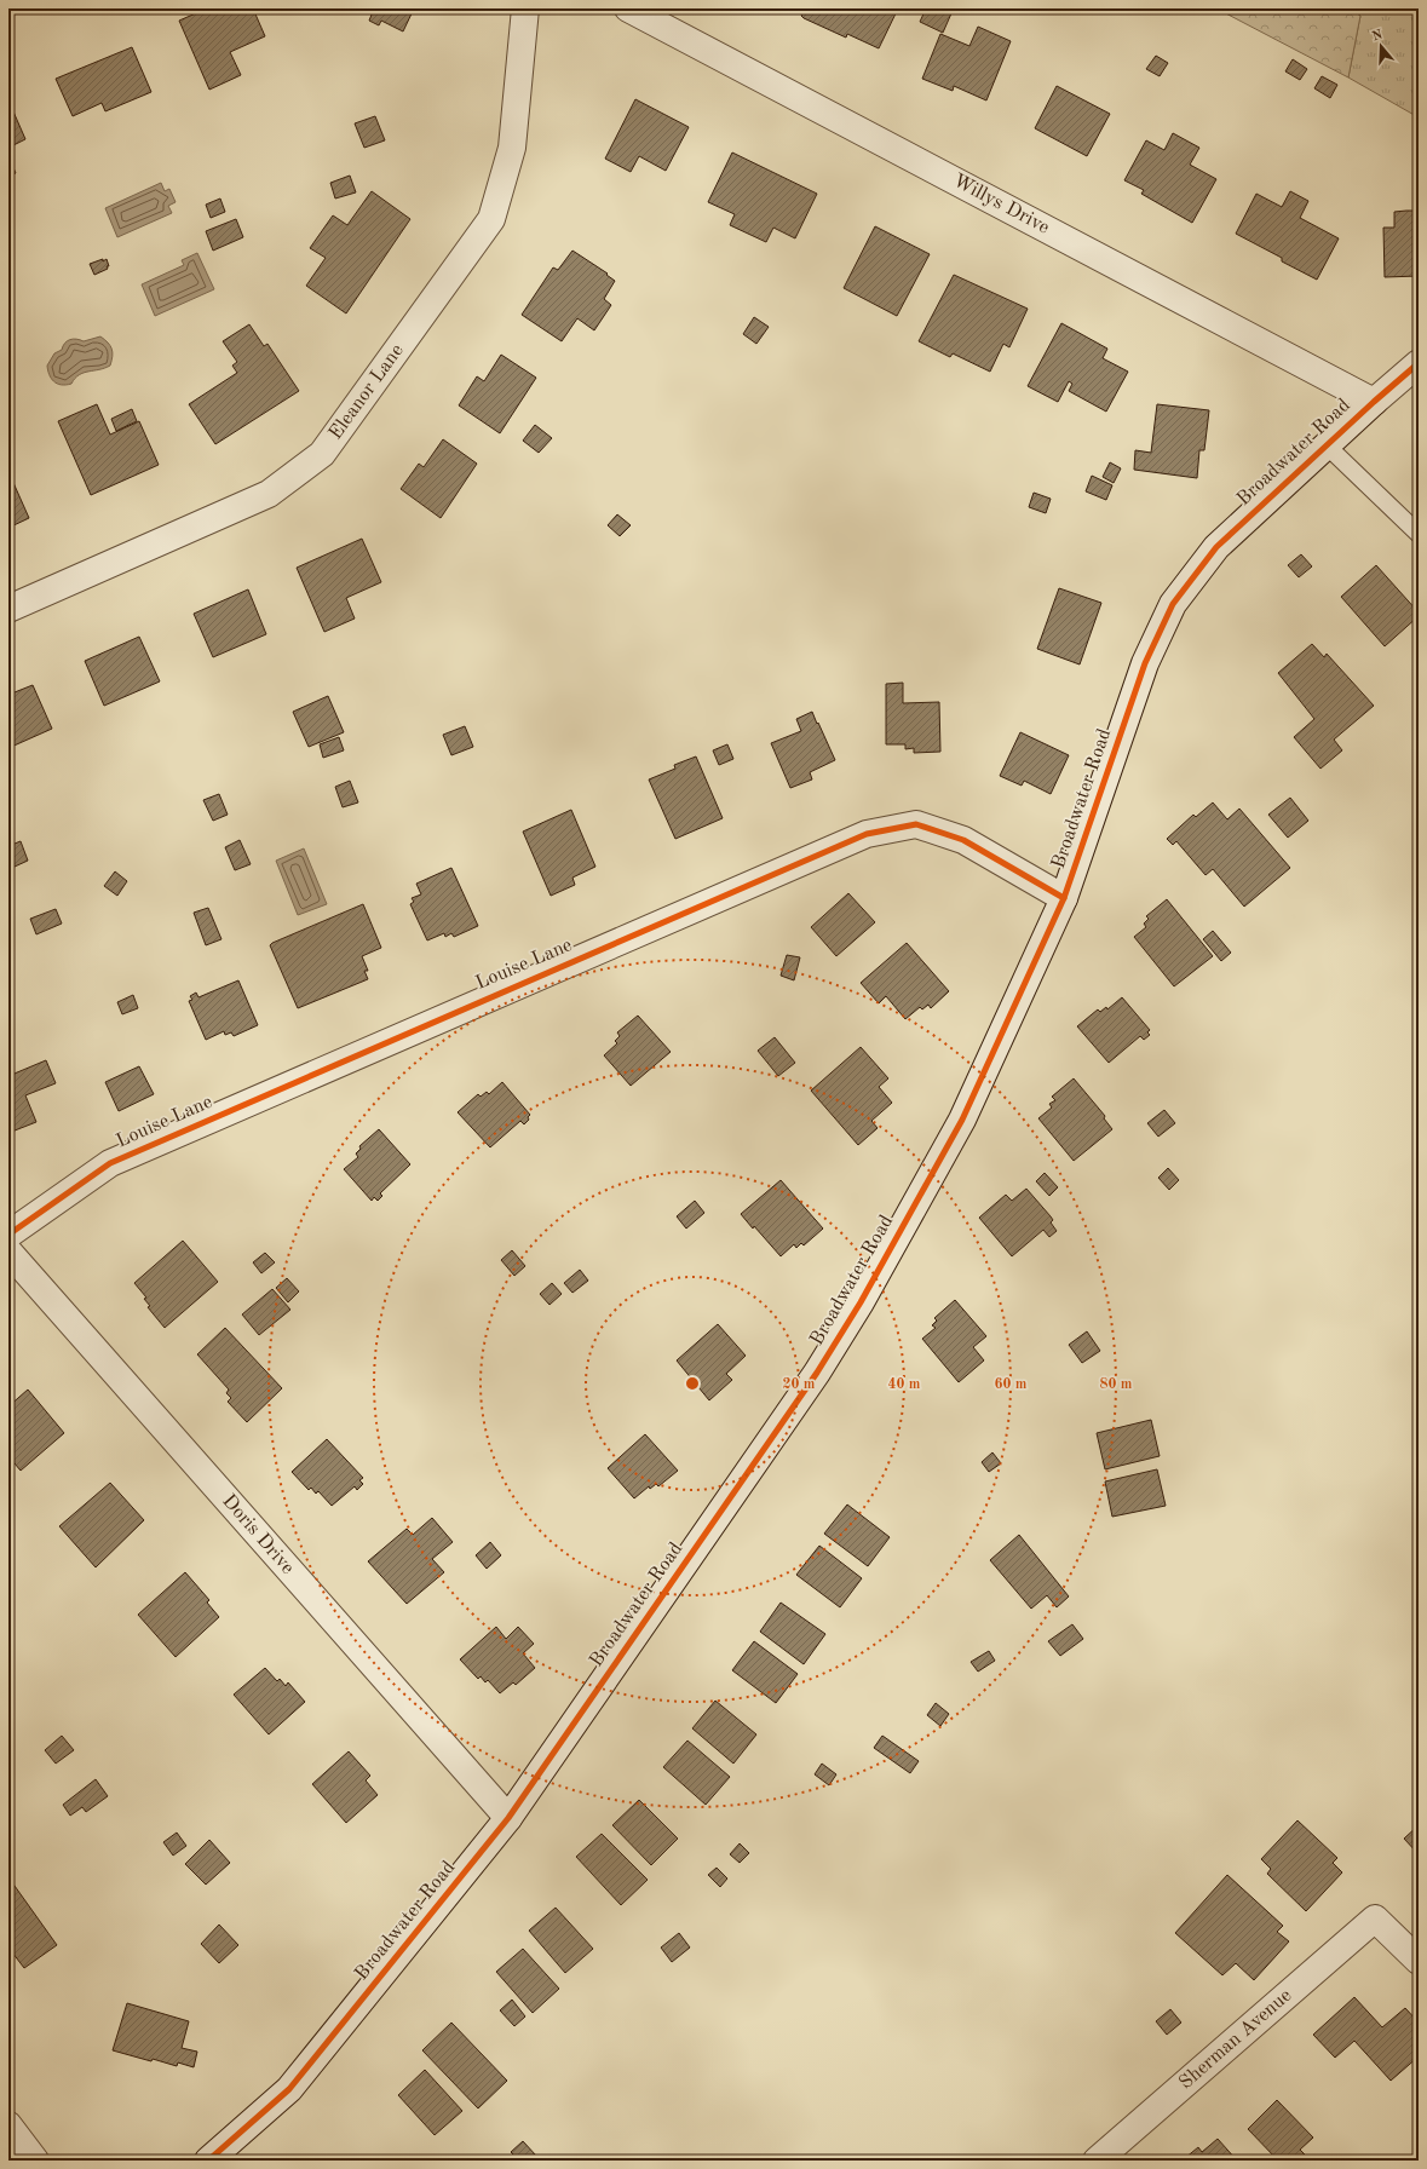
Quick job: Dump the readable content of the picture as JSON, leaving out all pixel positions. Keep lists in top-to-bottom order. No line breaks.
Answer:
{"streets":{"street":["Willys Drive","Eleanor Lane","Broadwater Road","Louise Lane","Doris Drive","Sherman Avenue"]},"crossings":[["Willys Drive","Broadwater Road"],["Broadwater Road","Louise Lane"],["Broadwater Road","Doris Drive"]],"north":"top","rings":["20 m","40 m","60 m","80 m"]}
